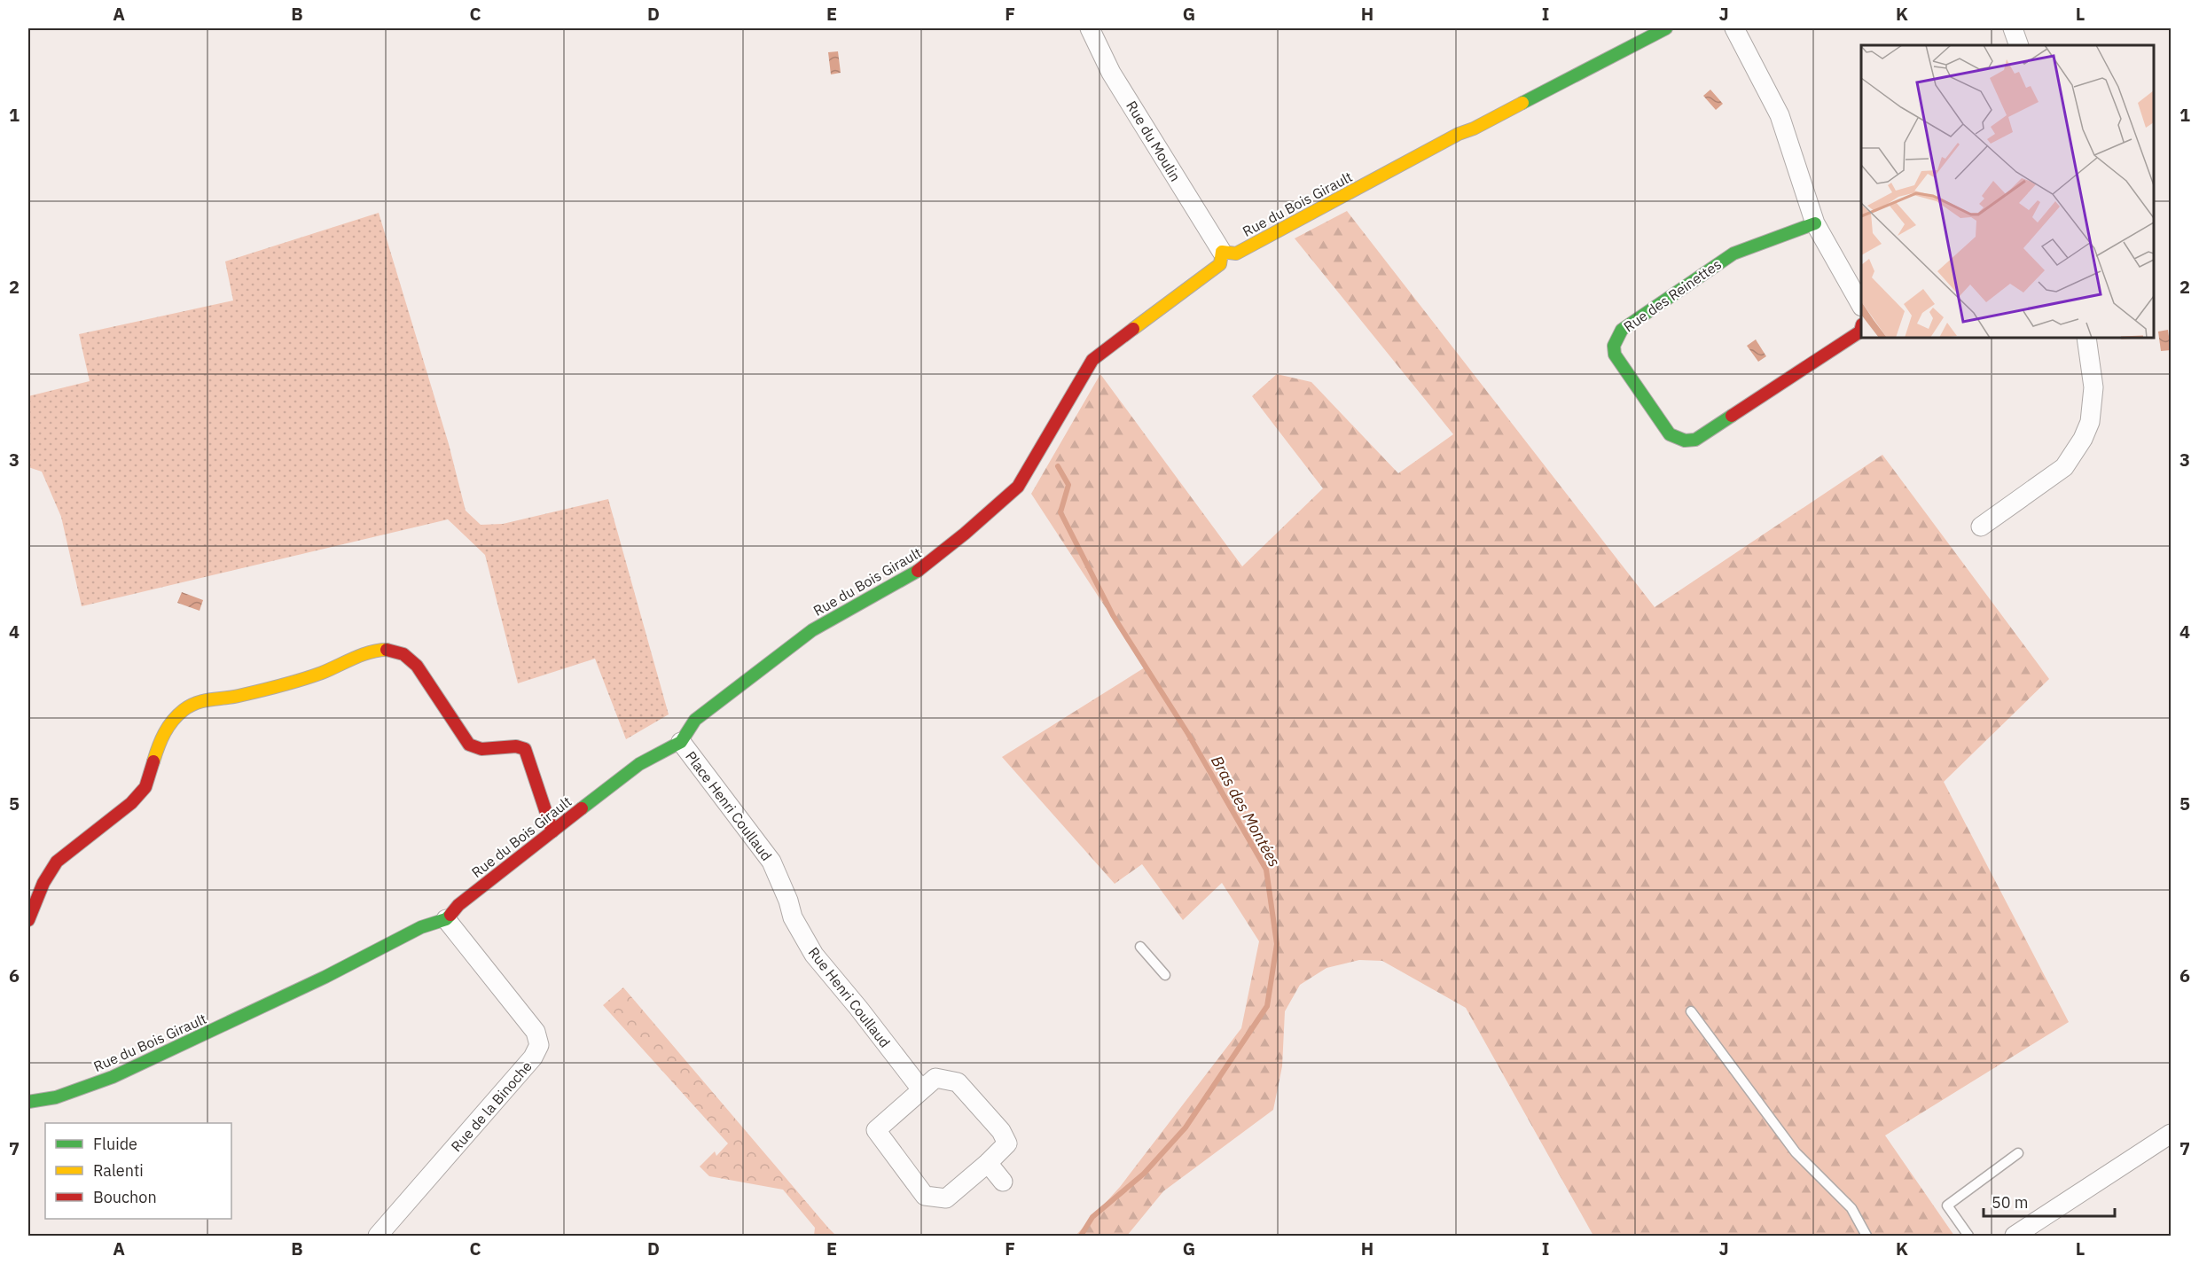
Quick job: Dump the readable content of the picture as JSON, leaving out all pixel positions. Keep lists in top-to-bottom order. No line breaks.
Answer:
{"streets":{"street":["Rue du Moulin","Rue du Bois Girault","Rue des Reinettes","Place Henri Coullaud","Rue Henri Coullaud","Rue de la Binoche"]},"crossings":[["Rue du Moulin","Rue du Bois Girault"],["Rue du Bois Girault","Place Henri Coullaud"],["Rue du Bois Girault","Rue de la Binoche"],["Place Henri Coullaud","Rue Henri Coullaud"]],"water":["Bras des Montées"],"legend":["Fluide","Ralenti","Bouchon"],"scale_bar":"50 m","grid":{"columns":["A","B","C","D","E","F","G","H","I","J","K","L"],"rows":["1","2","3","4","5","6","7"]}}
